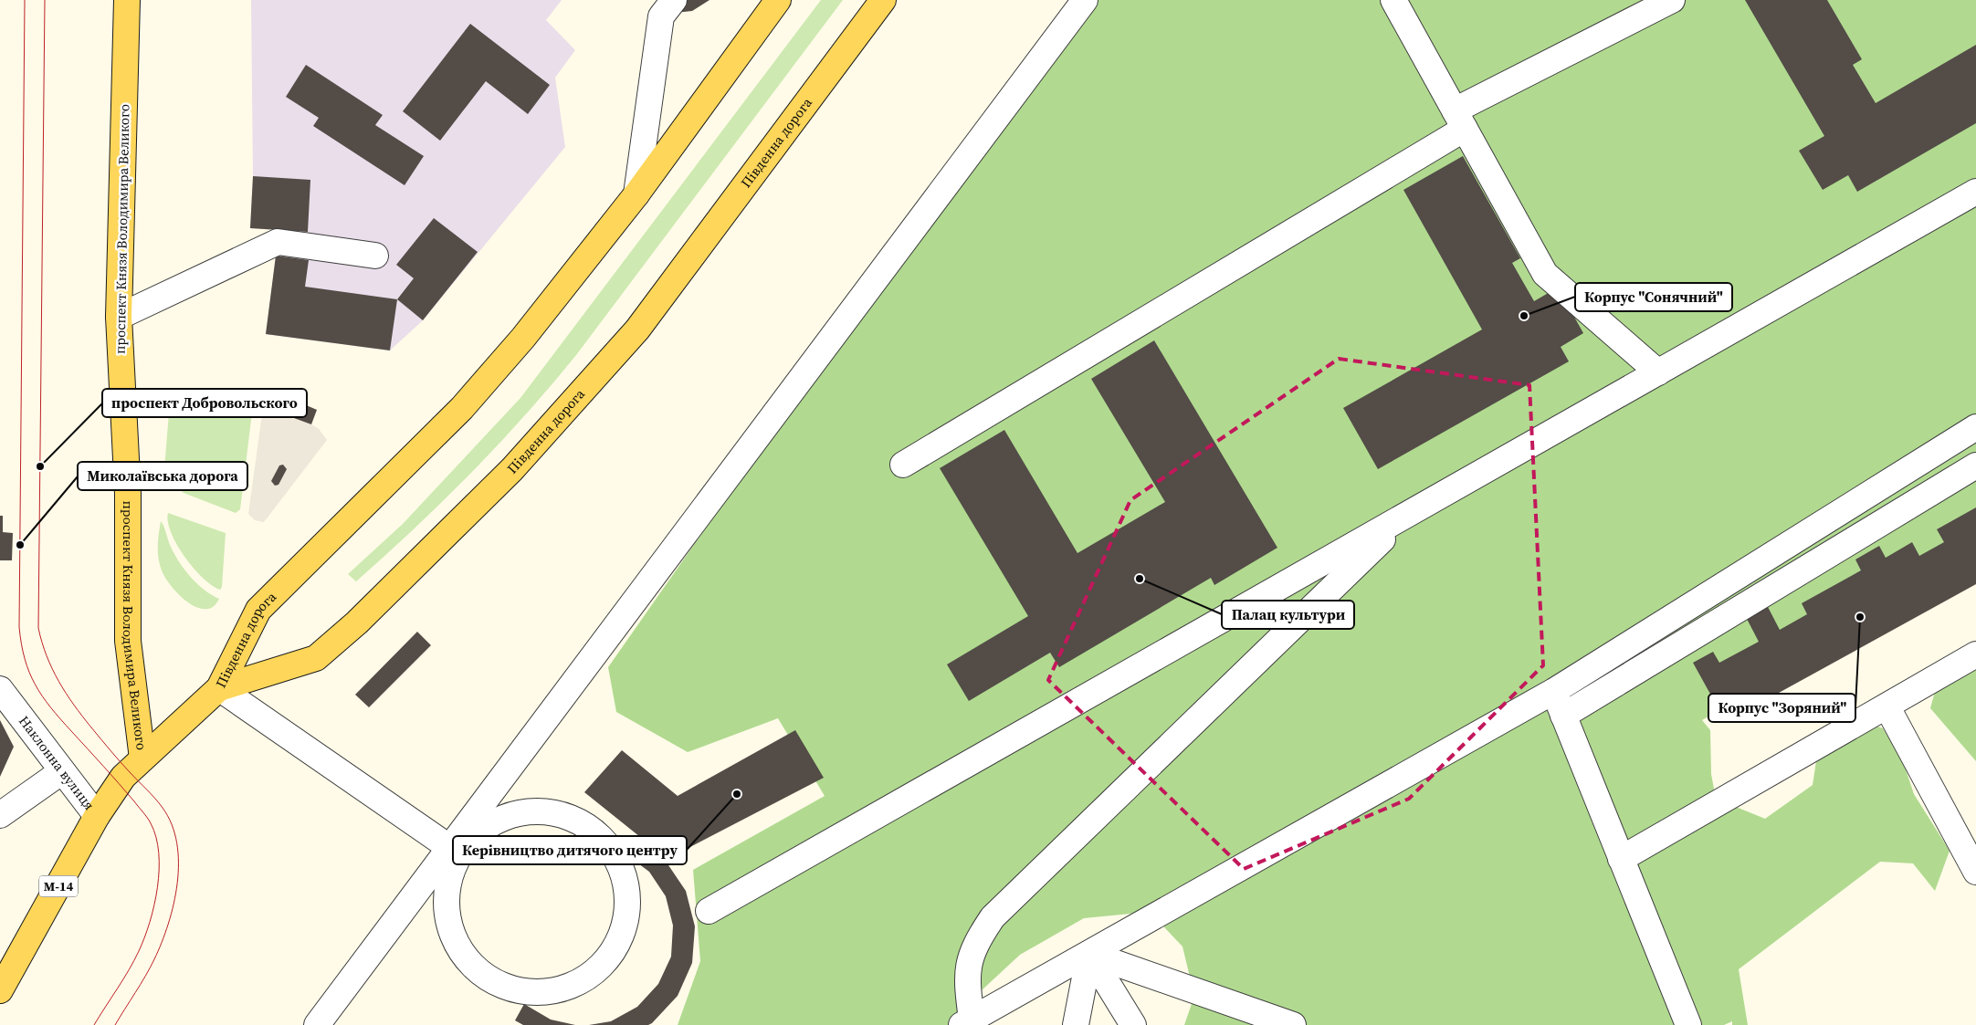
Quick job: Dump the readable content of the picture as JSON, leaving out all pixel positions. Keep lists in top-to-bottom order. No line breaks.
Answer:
{"streets":{"main road":["Південна дорога","проспект Князя Володимира Великого","М-14"],"street":["Наклонна вулиця"]},"crossings":[["Південна дорога","М-14"],["проспект Князя Володимира Великого","М-14"],["Наклонна вулиця","М-14"]],"places":["Корпус \"Сонячний\"","проспект Добровольского","Миколаївська дорога","Палац культури","Корпус \"Зоряний\"","Керівництво дитячого центру"]}
